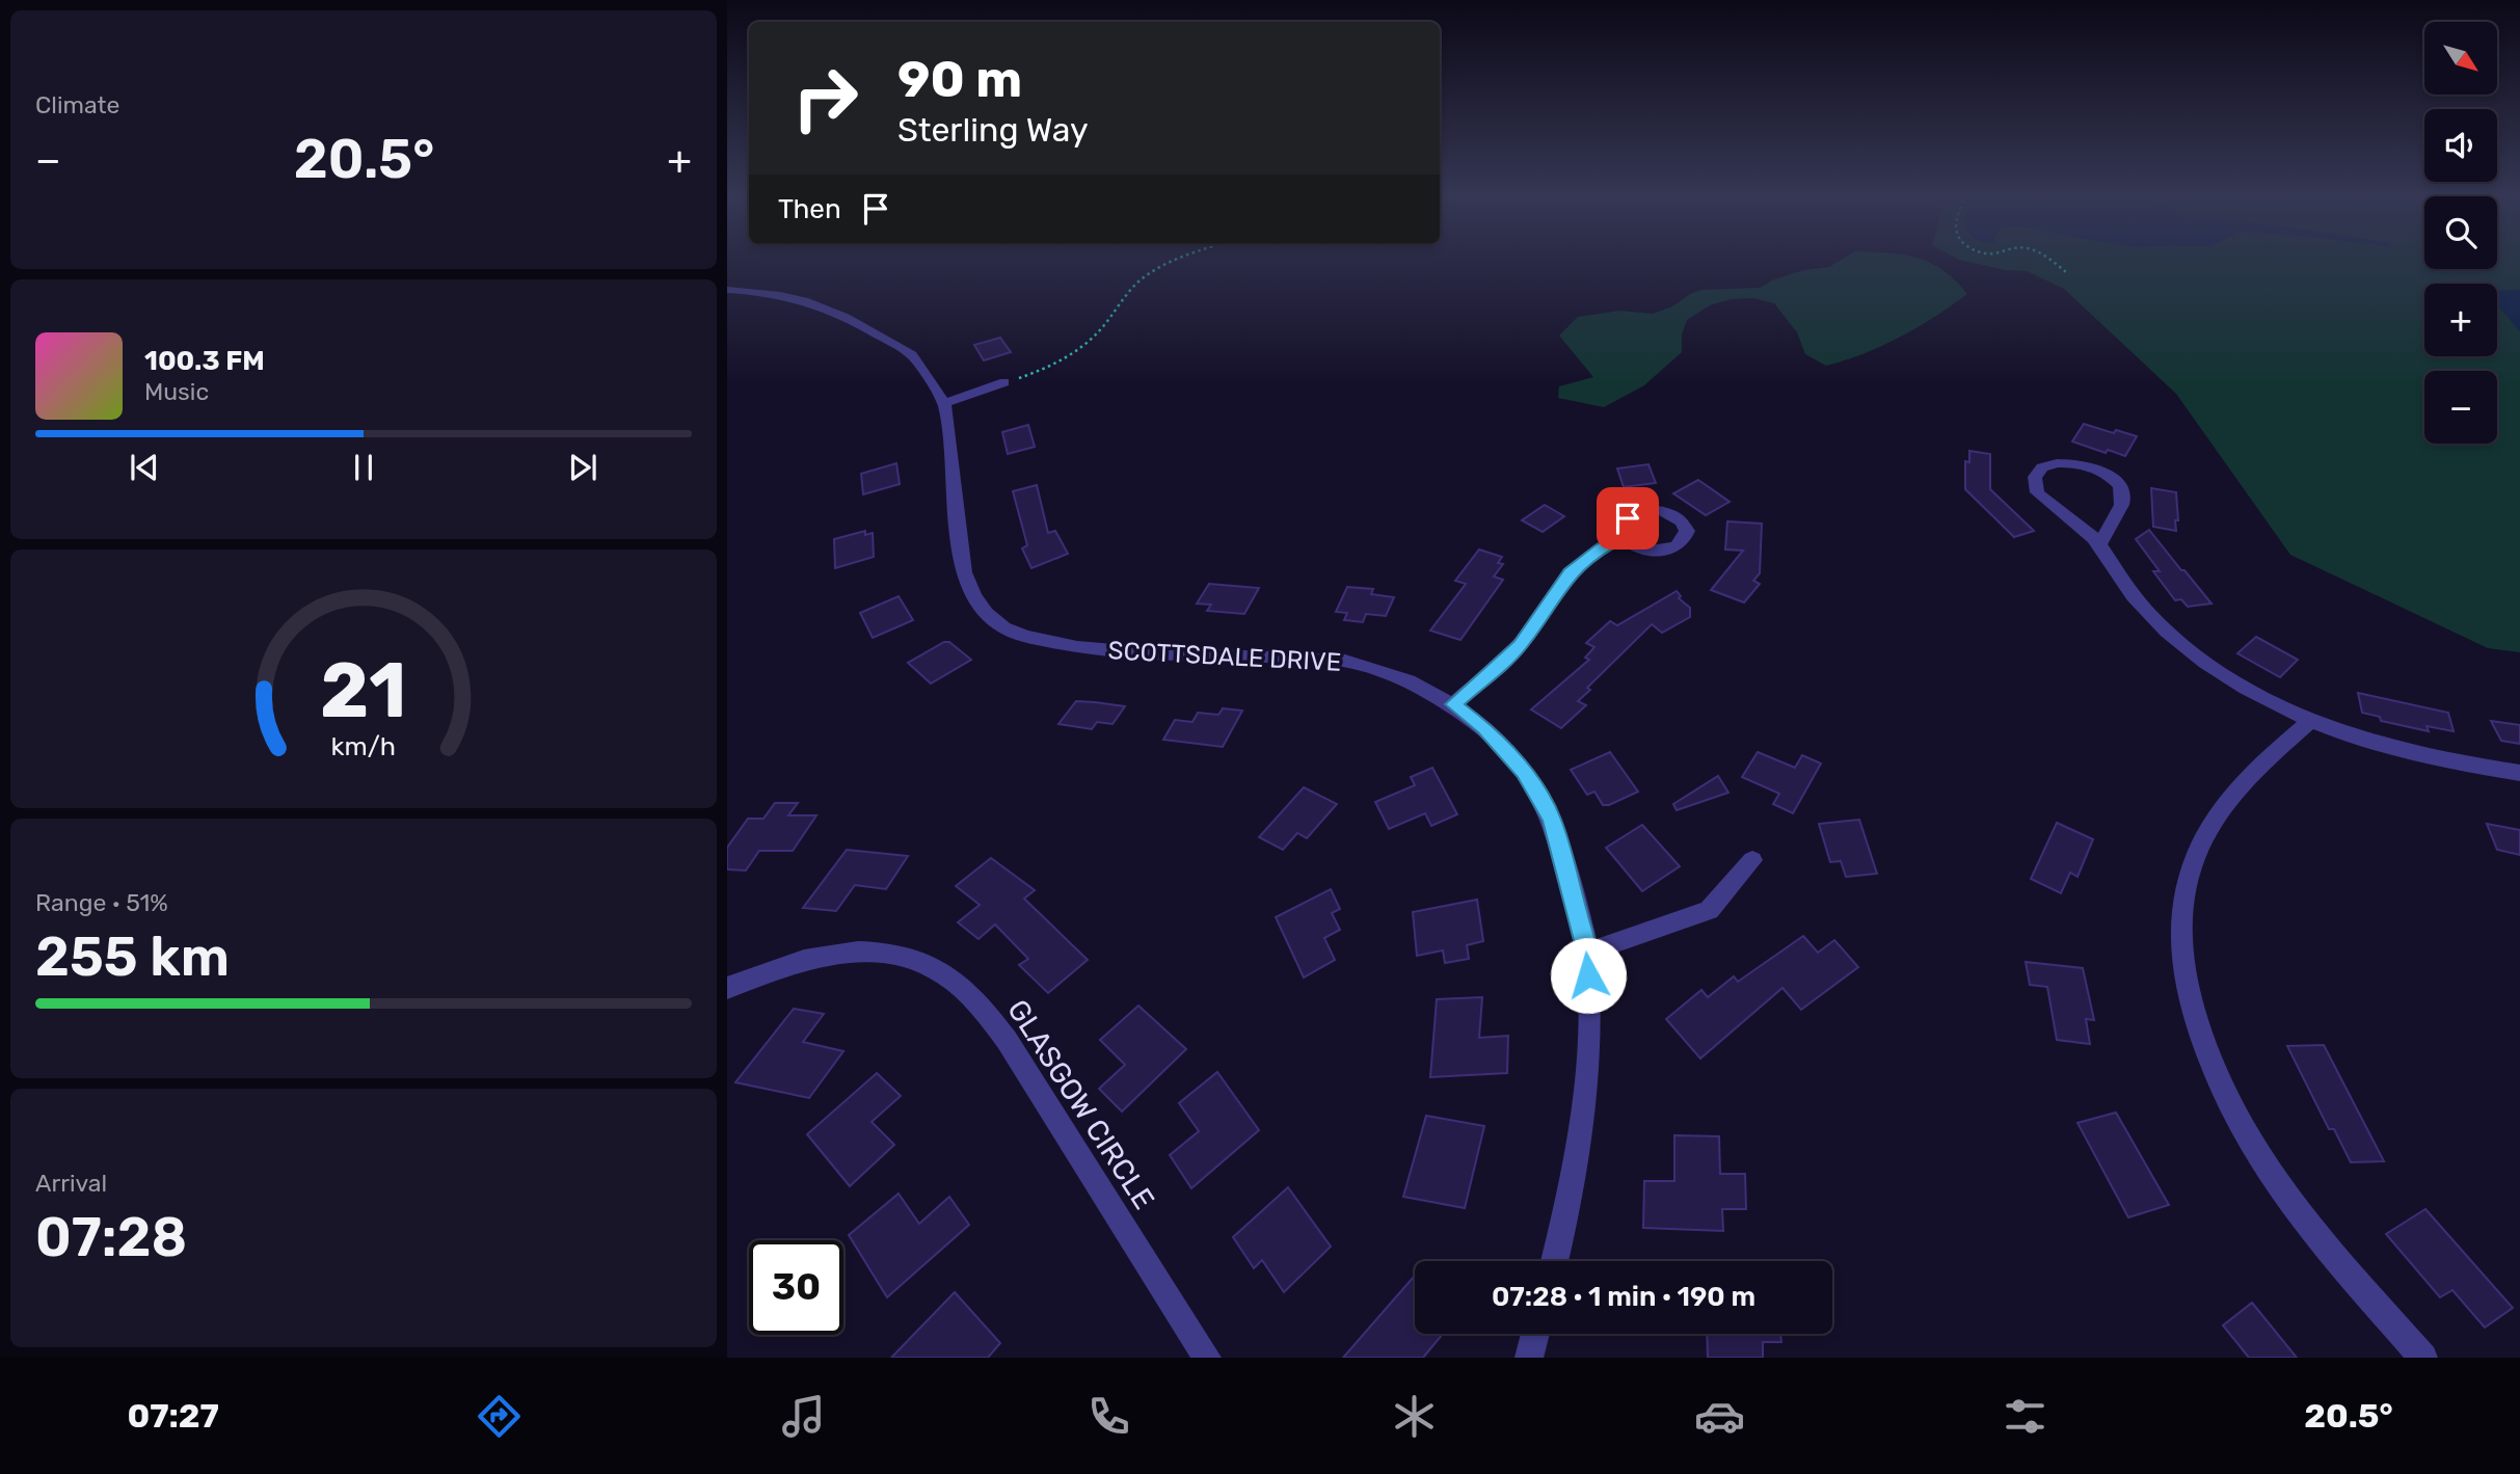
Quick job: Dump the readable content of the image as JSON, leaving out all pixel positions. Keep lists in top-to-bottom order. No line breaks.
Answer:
{"streets":{"street":["SCOTTSDALE DRIVE","GLASGOW CIRCLE"]},"north":"bottom right","page":{"tile":["Climate",["Range · 51%","255 km"],["Arrival","07:28"]],"map_buttons":["+","−"],"turn":["90 m","Sterling Way"],"heat":["−","20.5°","+"],"then":"Then","song":["100.3 FM","Music"],"limit":"30","trip":"07:28 · 1 min · 190 m","tabs":["07:27","20.5°"],"gauge":["21","km/h"]}}
